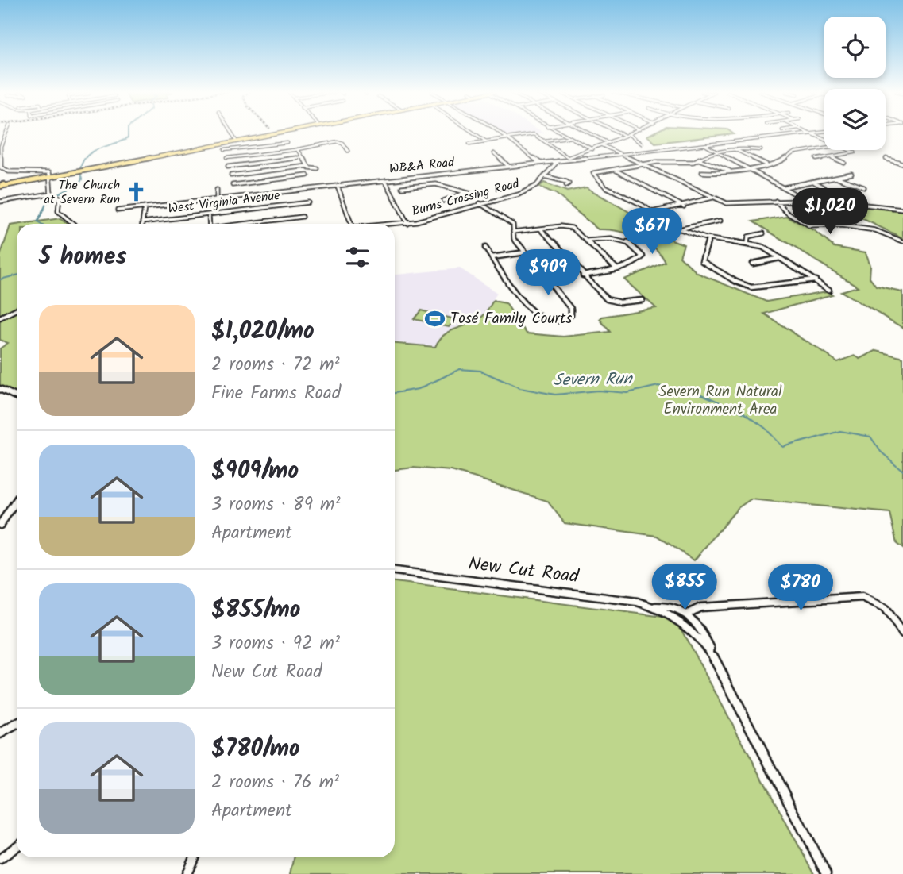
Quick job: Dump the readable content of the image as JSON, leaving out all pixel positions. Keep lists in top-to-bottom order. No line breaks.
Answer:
{"streets":{"street":["WB&A Road","Burns Crossing Road","West Virginia Avenue","New Cut Road"]},"crossings":[["WB&A Road","Burns Crossing Road"]],"water":["Severn Run"],"parks":["Severn Run Natural Environment Area"],"places":{"church":["The Church at Severn Run"],"sports":["Tosé Family Courts"]},"page":{"price":["$1,020","$671","$909","$855","$780"],"heading":"5 homes","list":[{"name":"$1,020/mo","note":"2 rooms · 72 m² · Fine Farms Road"},{"name":"$909/mo","note":"3 rooms · 89 m² · Apartment"},{"name":"$855/mo","note":"3 rooms · 92 m² · New Cut Road"},{"name":"$780/mo","note":"2 rooms · 76 m² · Apartment"}]}}
